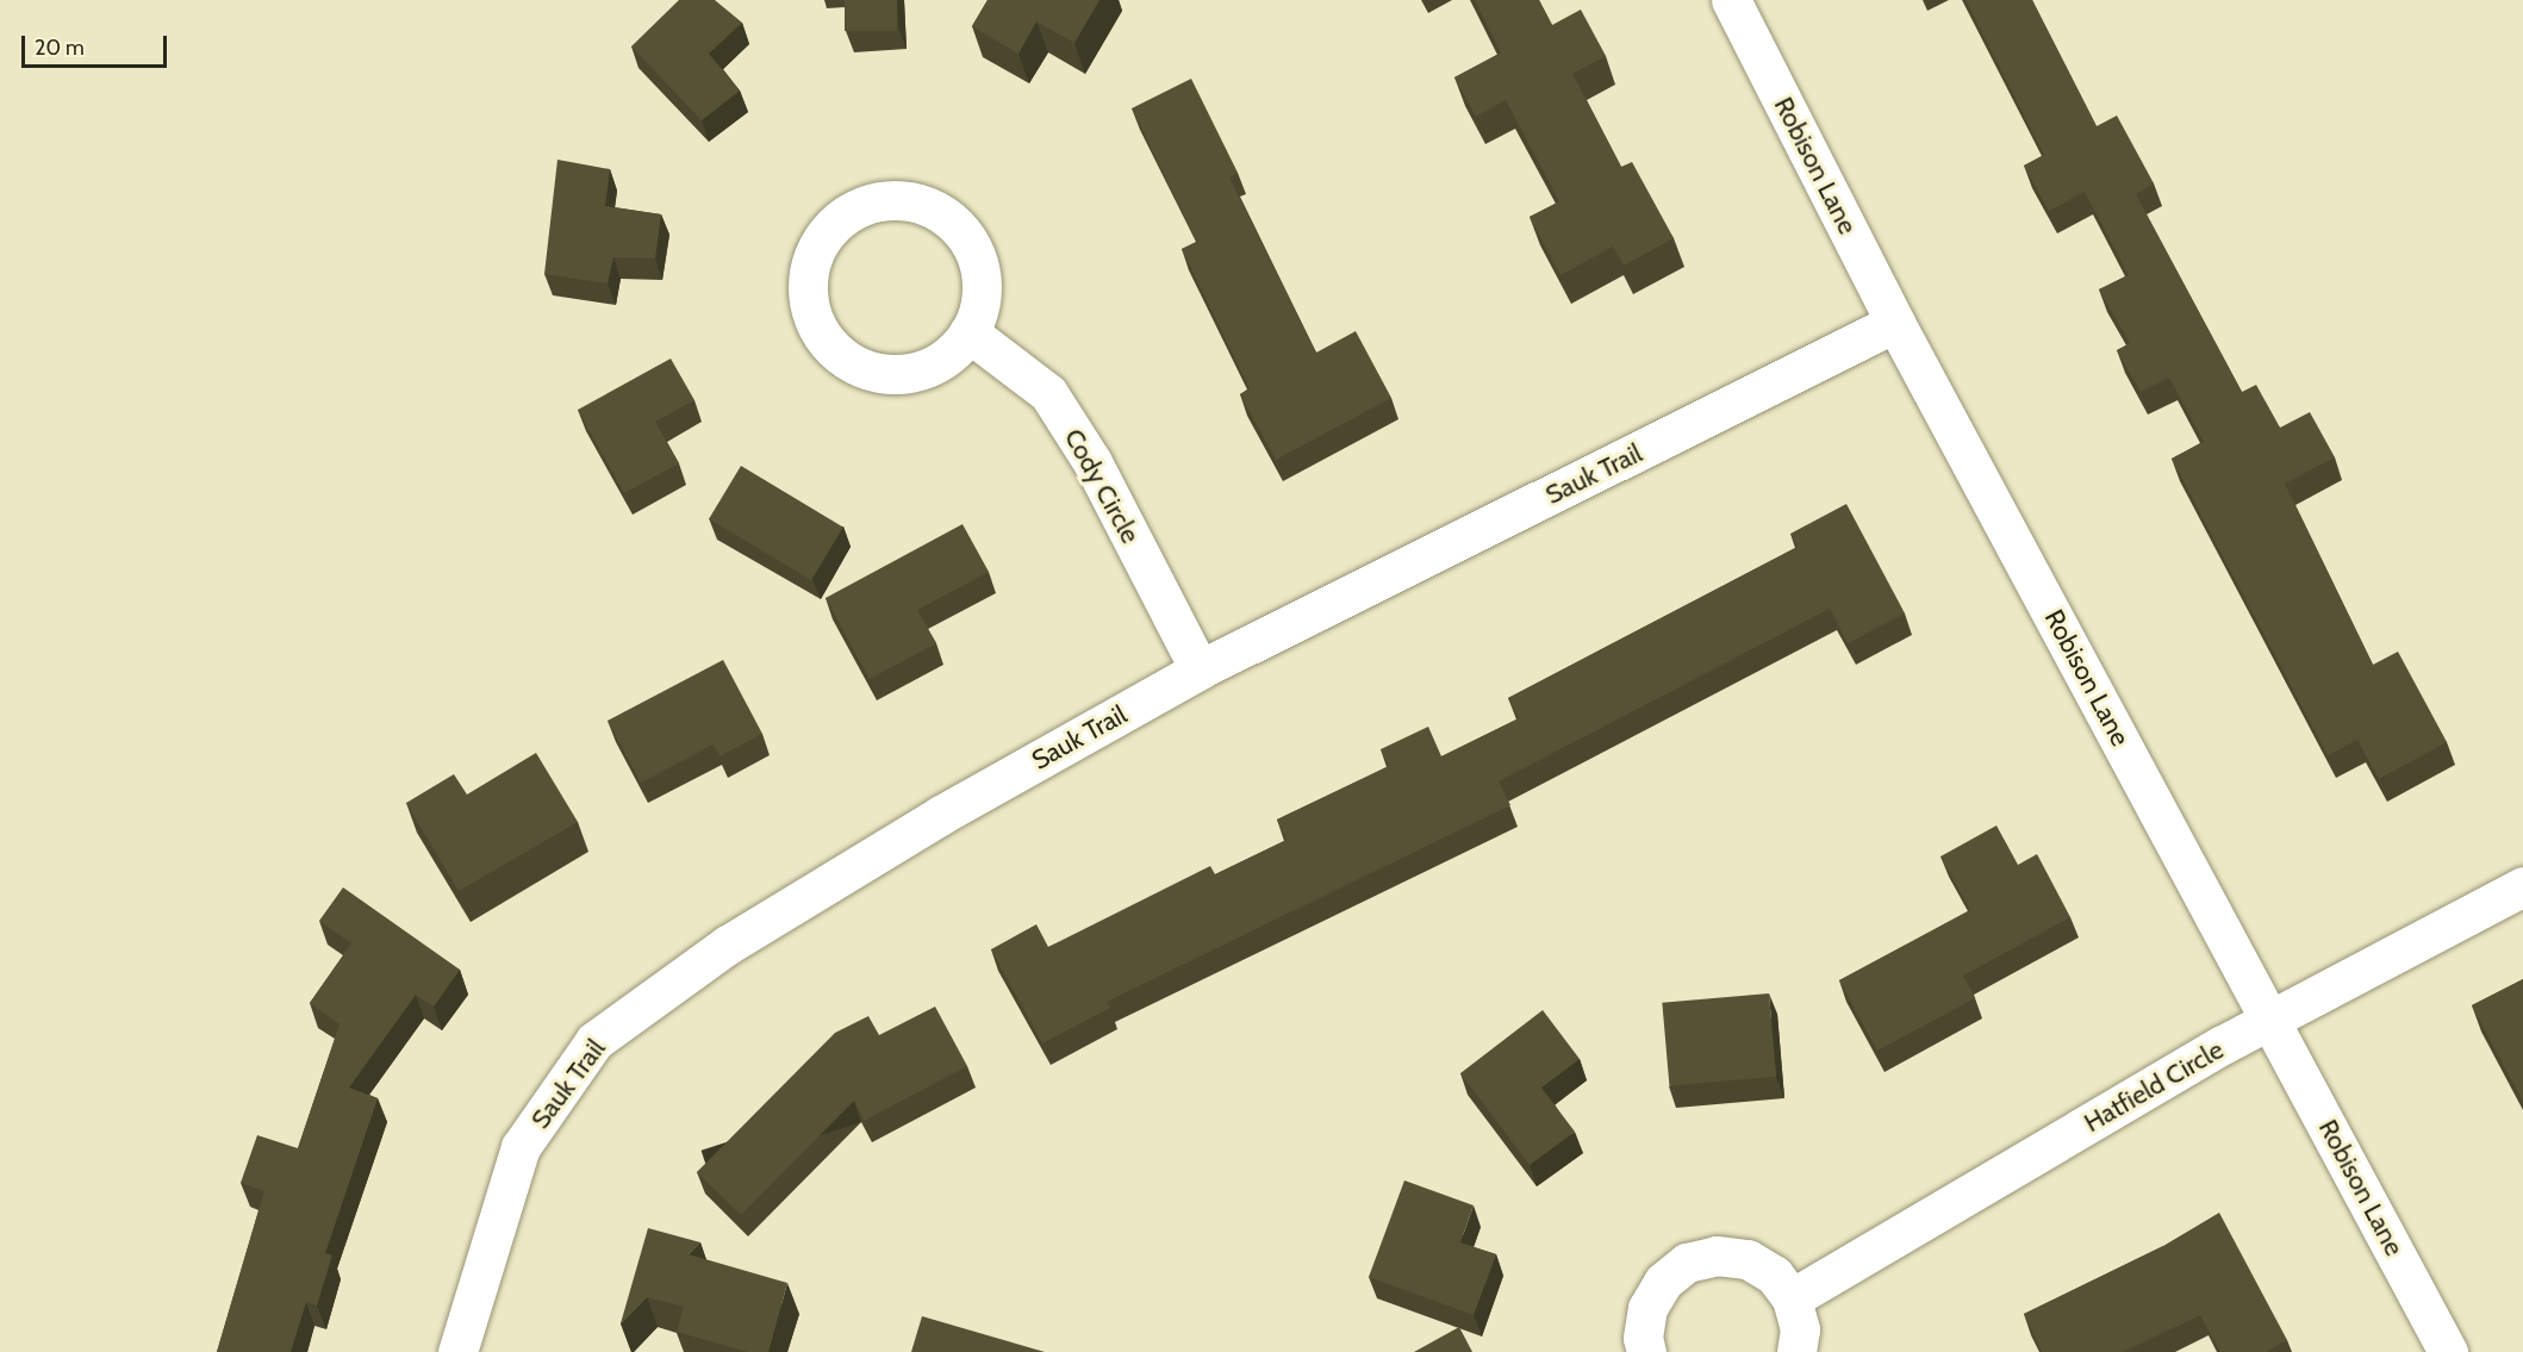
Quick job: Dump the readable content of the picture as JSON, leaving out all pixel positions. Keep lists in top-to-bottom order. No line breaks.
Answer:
{"streets":{"street":["Robison Lane","Sauk Trail","Cody Circle","Hatfield Circle"]},"crossings":[["Robison Lane","Sauk Trail"],["Robison Lane","Hatfield Circle"],["Sauk Trail","Cody Circle"]],"scale_bar":"20 m"}
